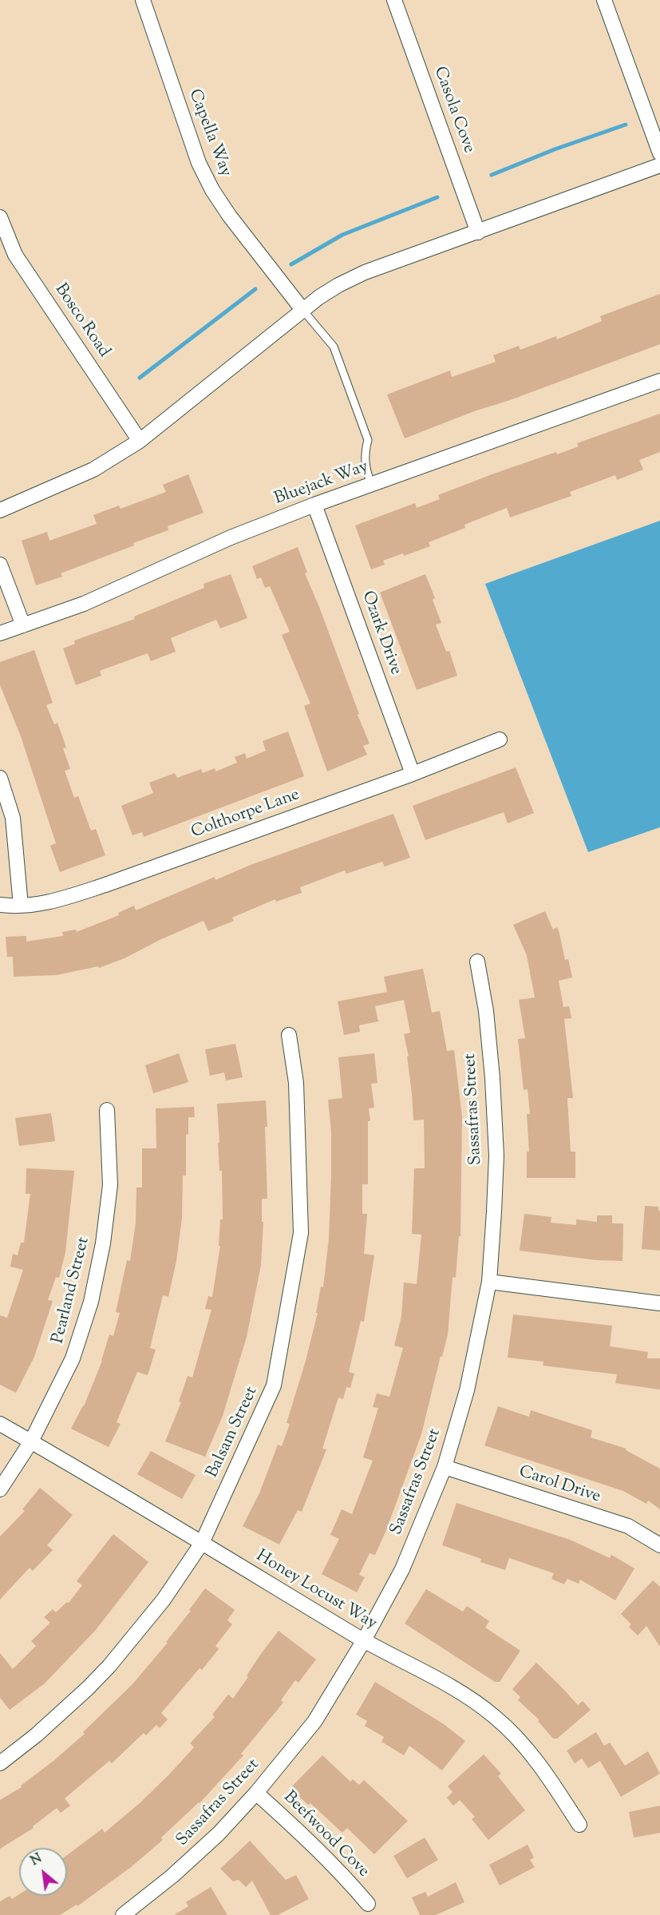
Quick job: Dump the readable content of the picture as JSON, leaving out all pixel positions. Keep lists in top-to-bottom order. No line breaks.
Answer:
{"streets":{"street":["Casola Cove","Capella Way","Bosco Road","Bluejack Way","Ozark Drive","Colthorpe Lane","Sassafras Street","Pearland Street","Balsam Street","Carol Drive","Honey Locust Way","Beefwood Cove"]},"crossings":[["Bluejack Way","Ozark Drive"],["Ozark Drive","Colthorpe Lane"],["Sassafras Street","Carol Drive"],["Sassafras Street","Honey Locust Way"],["Sassafras Street","Beefwood Cove"],["Pearland Street","Honey Locust Way"],["Balsam Street","Honey Locust Way"]],"north":"top left"}
